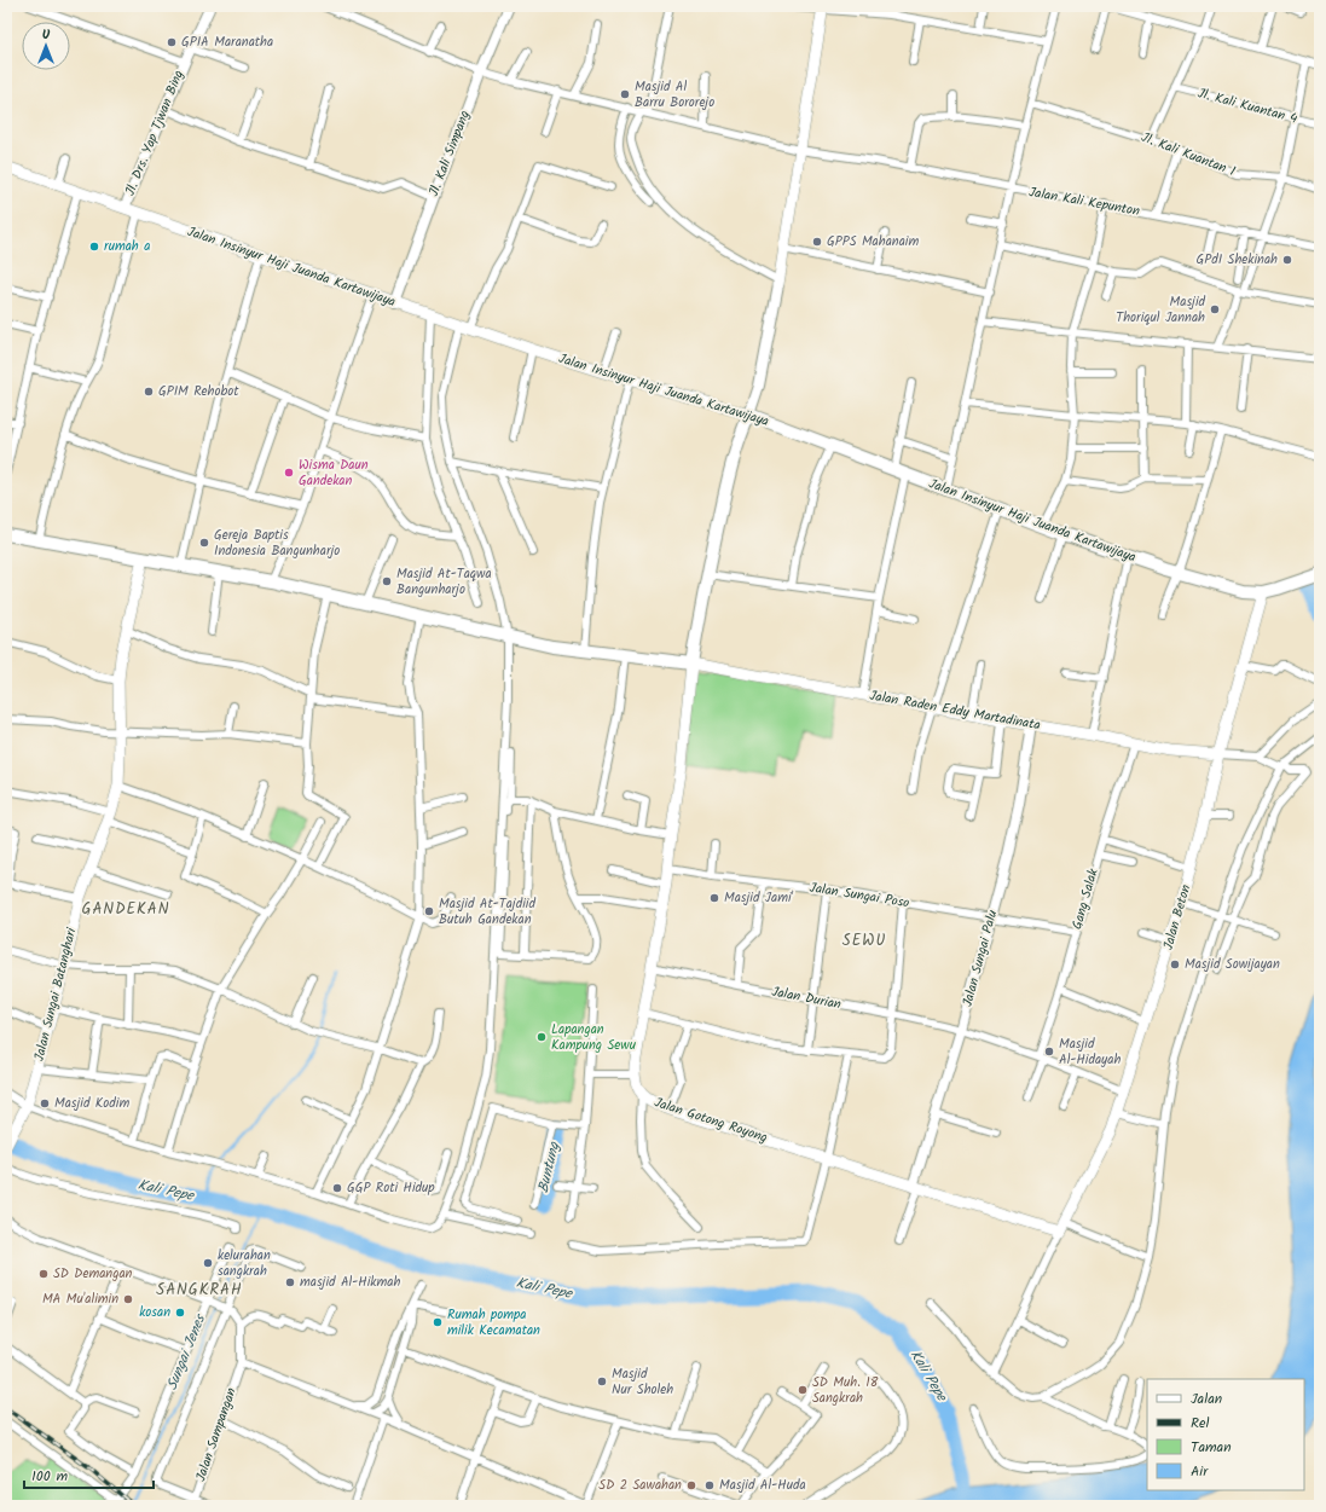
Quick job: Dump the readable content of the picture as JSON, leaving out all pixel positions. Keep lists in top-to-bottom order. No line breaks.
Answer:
{"streets":{"main road":["Jalan Insinyur Haji Juanda Kartawijaya","Jalan Raden Eddy Martadinata","Jalan Beton","Jalan Sungai Batanghari","Jalan Gotong Royong"],"street":["Jl. Kali Kuantan 4","Jl. Drs. Yap Tjwan Bing","Jl. Kali Simpang","Jl. Kali Kuantan 1","Jalan Kali Kepunton","Jalan Sungai Poso","Gang Salak","Jalan Sungai Palu","Jalan Durian","Jalan Sampangan"]},"crossings":[["Jl. Drs. Yap Tjwan Bing","Jalan Insinyur Haji Juanda Kartawijaya"],["Jl. Kali Simpang","Jalan Kali Kepunton"],["Jl. Kali Simpang","Jalan Insinyur Haji Juanda Kartawijaya"],["Jalan Insinyur Haji Juanda Kartawijaya","Jalan Beton"],["Jalan Raden Eddy Martadinata","Gang Salak"],["Jalan Raden Eddy Martadinata","Jalan Beton"],["Jalan Raden Eddy Martadinata","Jalan Sungai Palu"],["Jalan Sungai Poso","Gang Salak"],["Jalan Sungai Poso","Jalan Sungai Palu"],["Gang Salak","Jalan Durian"],["Jalan Beton","Jalan Durian"],["Jalan Beton","Jalan Gotong Royong"],["Jalan Sungai Palu","Jalan Durian"],["Jalan Sungai Palu","Jalan Gotong Royong"]],"districts":["GANDEKAN","SEWU","SANGKRAH"],"water":["Buntung","Kali Pepe","Sungai Jenes"],"places":["GPIA Maranatha","Masjid Al Barru Bororejo","GPPS Mahanaim","rumah a","GPdI Shekinah","Masjid Thoriqul Jannah","GPIM Rehobot","Wisma Daun Gandekan","Gereja Baptis Indonesia Bangunharjo","Masjid At-Taqwa Bangunharjo","Masjid Jami'","Masjid At-Tajdiid Butuh Gandekan","Masjid Sowijayan","Lapangan Kampung Sewu","Masjid Al-Hidayah","Masjid Kodim","GGP Roti Hidup","kelurahan sangkrah","SD Demangan","masjid Al-Hikmah","MA Mu'alimin","kosan","Rumah pompa milik Kecamatan","Masjid Nur Sholeh","SD Muh. 18 Sangkrah","SD 2 Sawahan","Masjid Al-Huda"],"legend":["Jalan","Rel","Taman","Air"],"scale_bar":"100 m","north":"top"}
